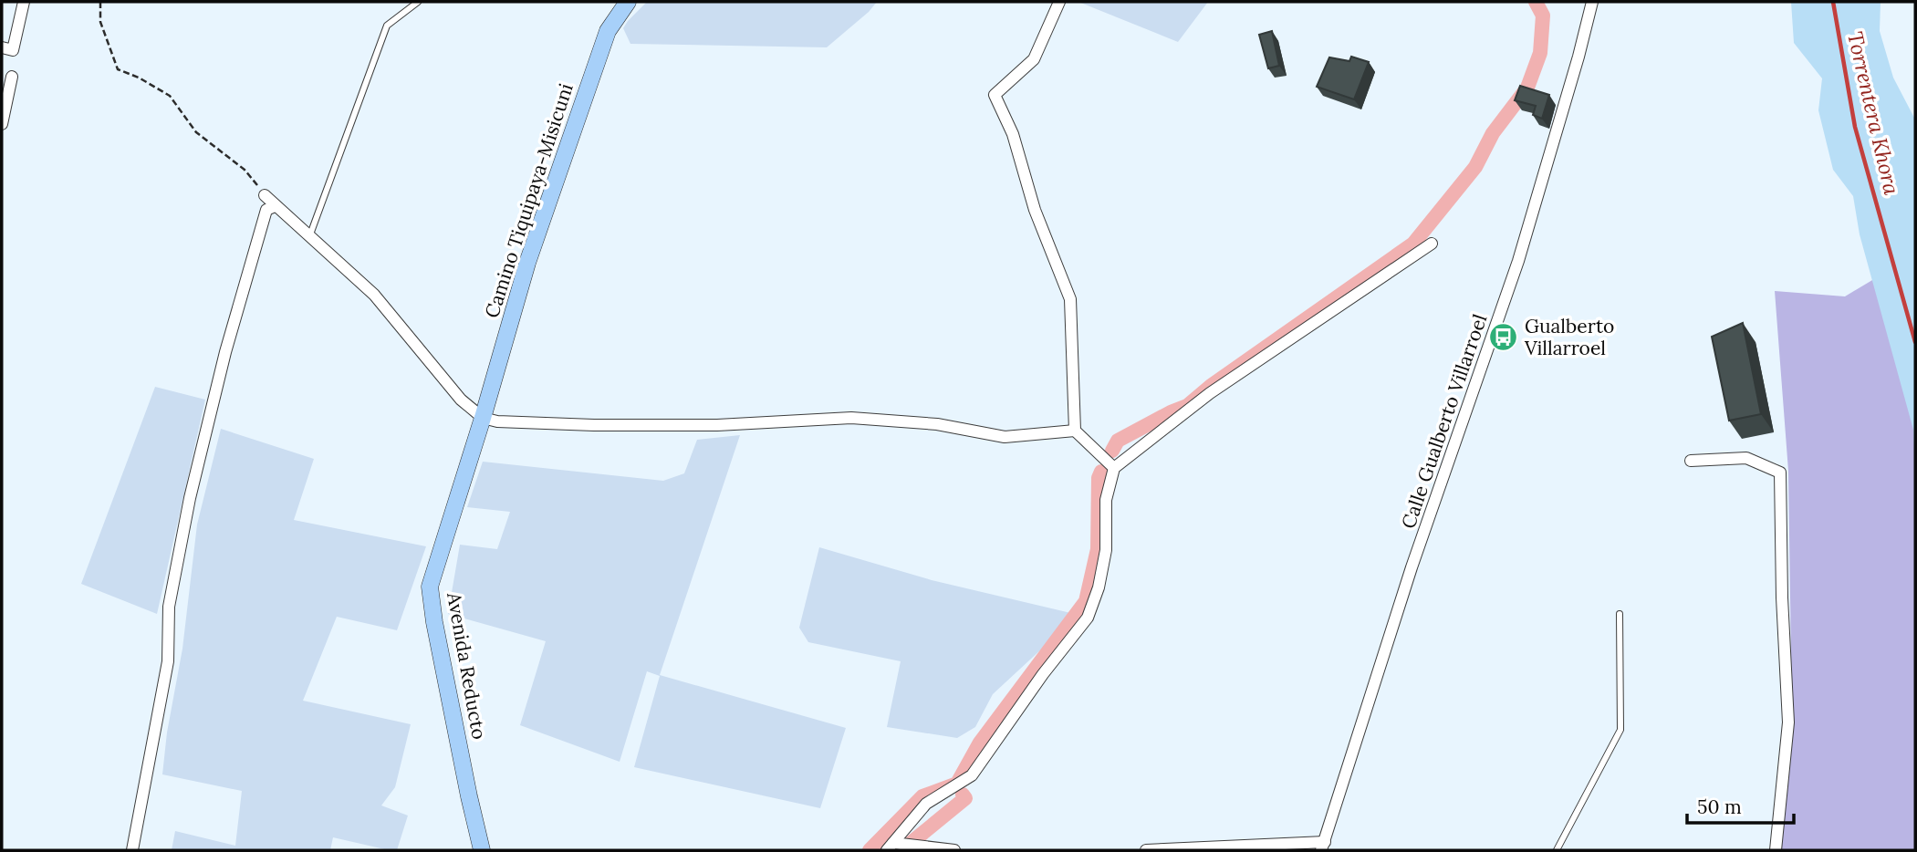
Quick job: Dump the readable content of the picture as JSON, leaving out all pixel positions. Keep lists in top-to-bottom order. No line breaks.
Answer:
{"streets":{"main road":["Camino Tiquipaya-Misicuni","Avenida Reducto"],"street":["Calle Gualberto Villarroel"]},"crossings":[["Camino Tiquipaya-Misicuni","Avenida Reducto"]],"water":["Torrentera Khora"],"places":{"bus stop":["Gualberto Villarroel"]},"scale_bar":"50 m"}
